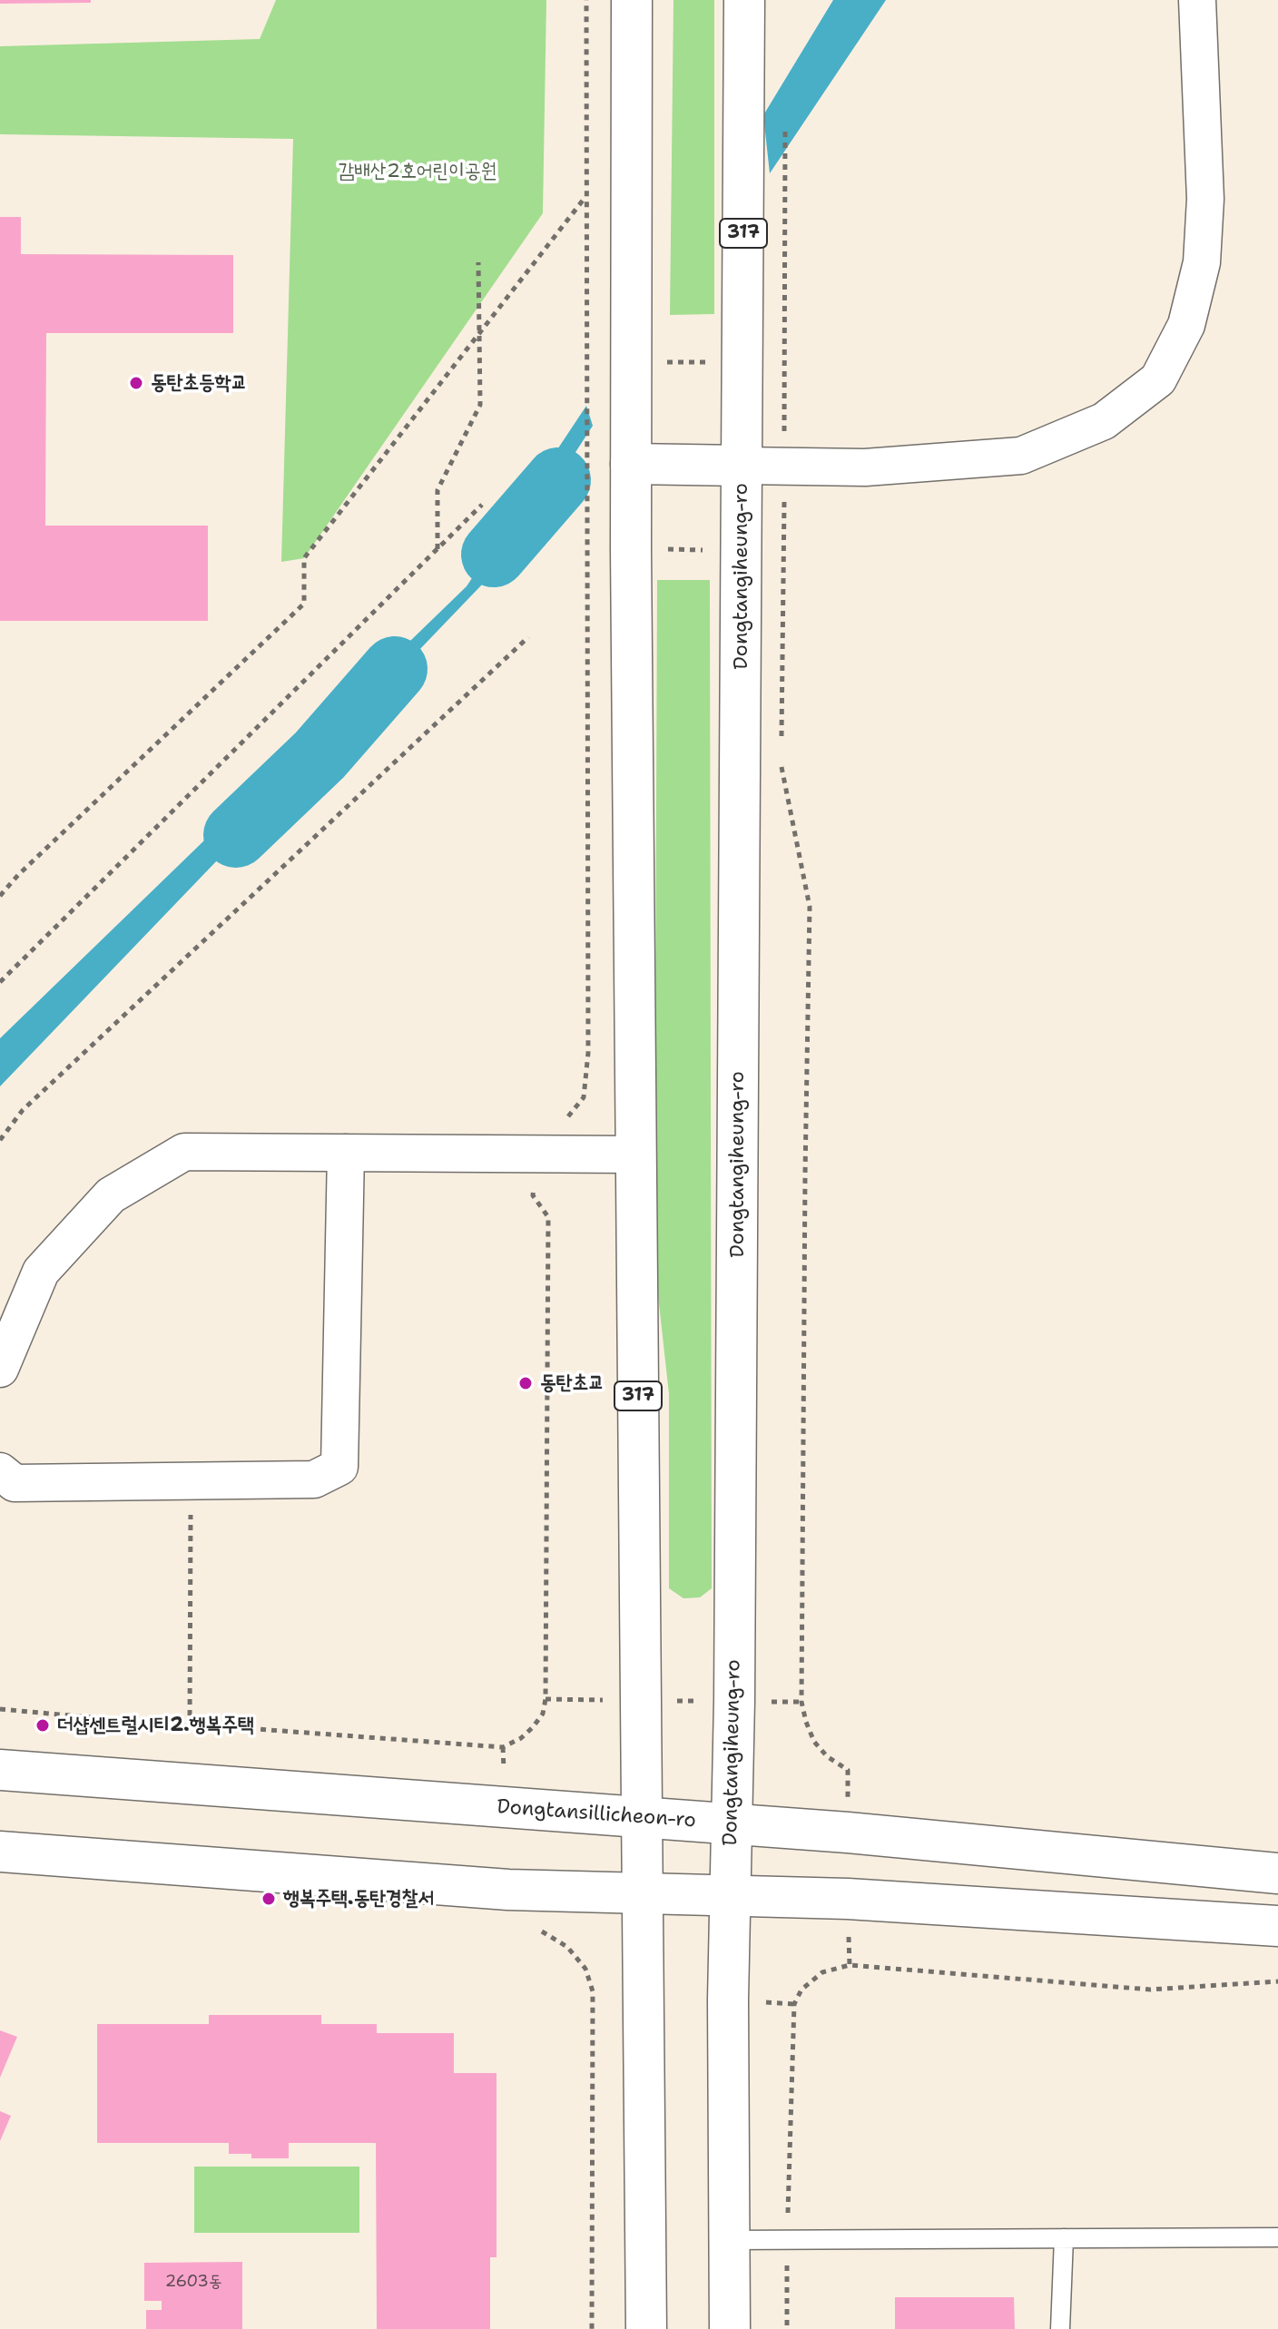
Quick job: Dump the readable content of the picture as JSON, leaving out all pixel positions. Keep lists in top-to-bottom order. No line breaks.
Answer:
{"streets":{"main road":["317","Dongtangiheung-ro","Dongtansillicheon-ro"]},"crossings":[["317","Dongtansillicheon-ro"],["Dongtangiheung-ro","Dongtansillicheon-ro"]],"parks":["감배산2호어린이공원"],"places":["동탄초등학교","동탄초교","더샵센트럴시티2.행복주택","행복주택.동탄경찰서"],"house_numbers":["2603동"]}
